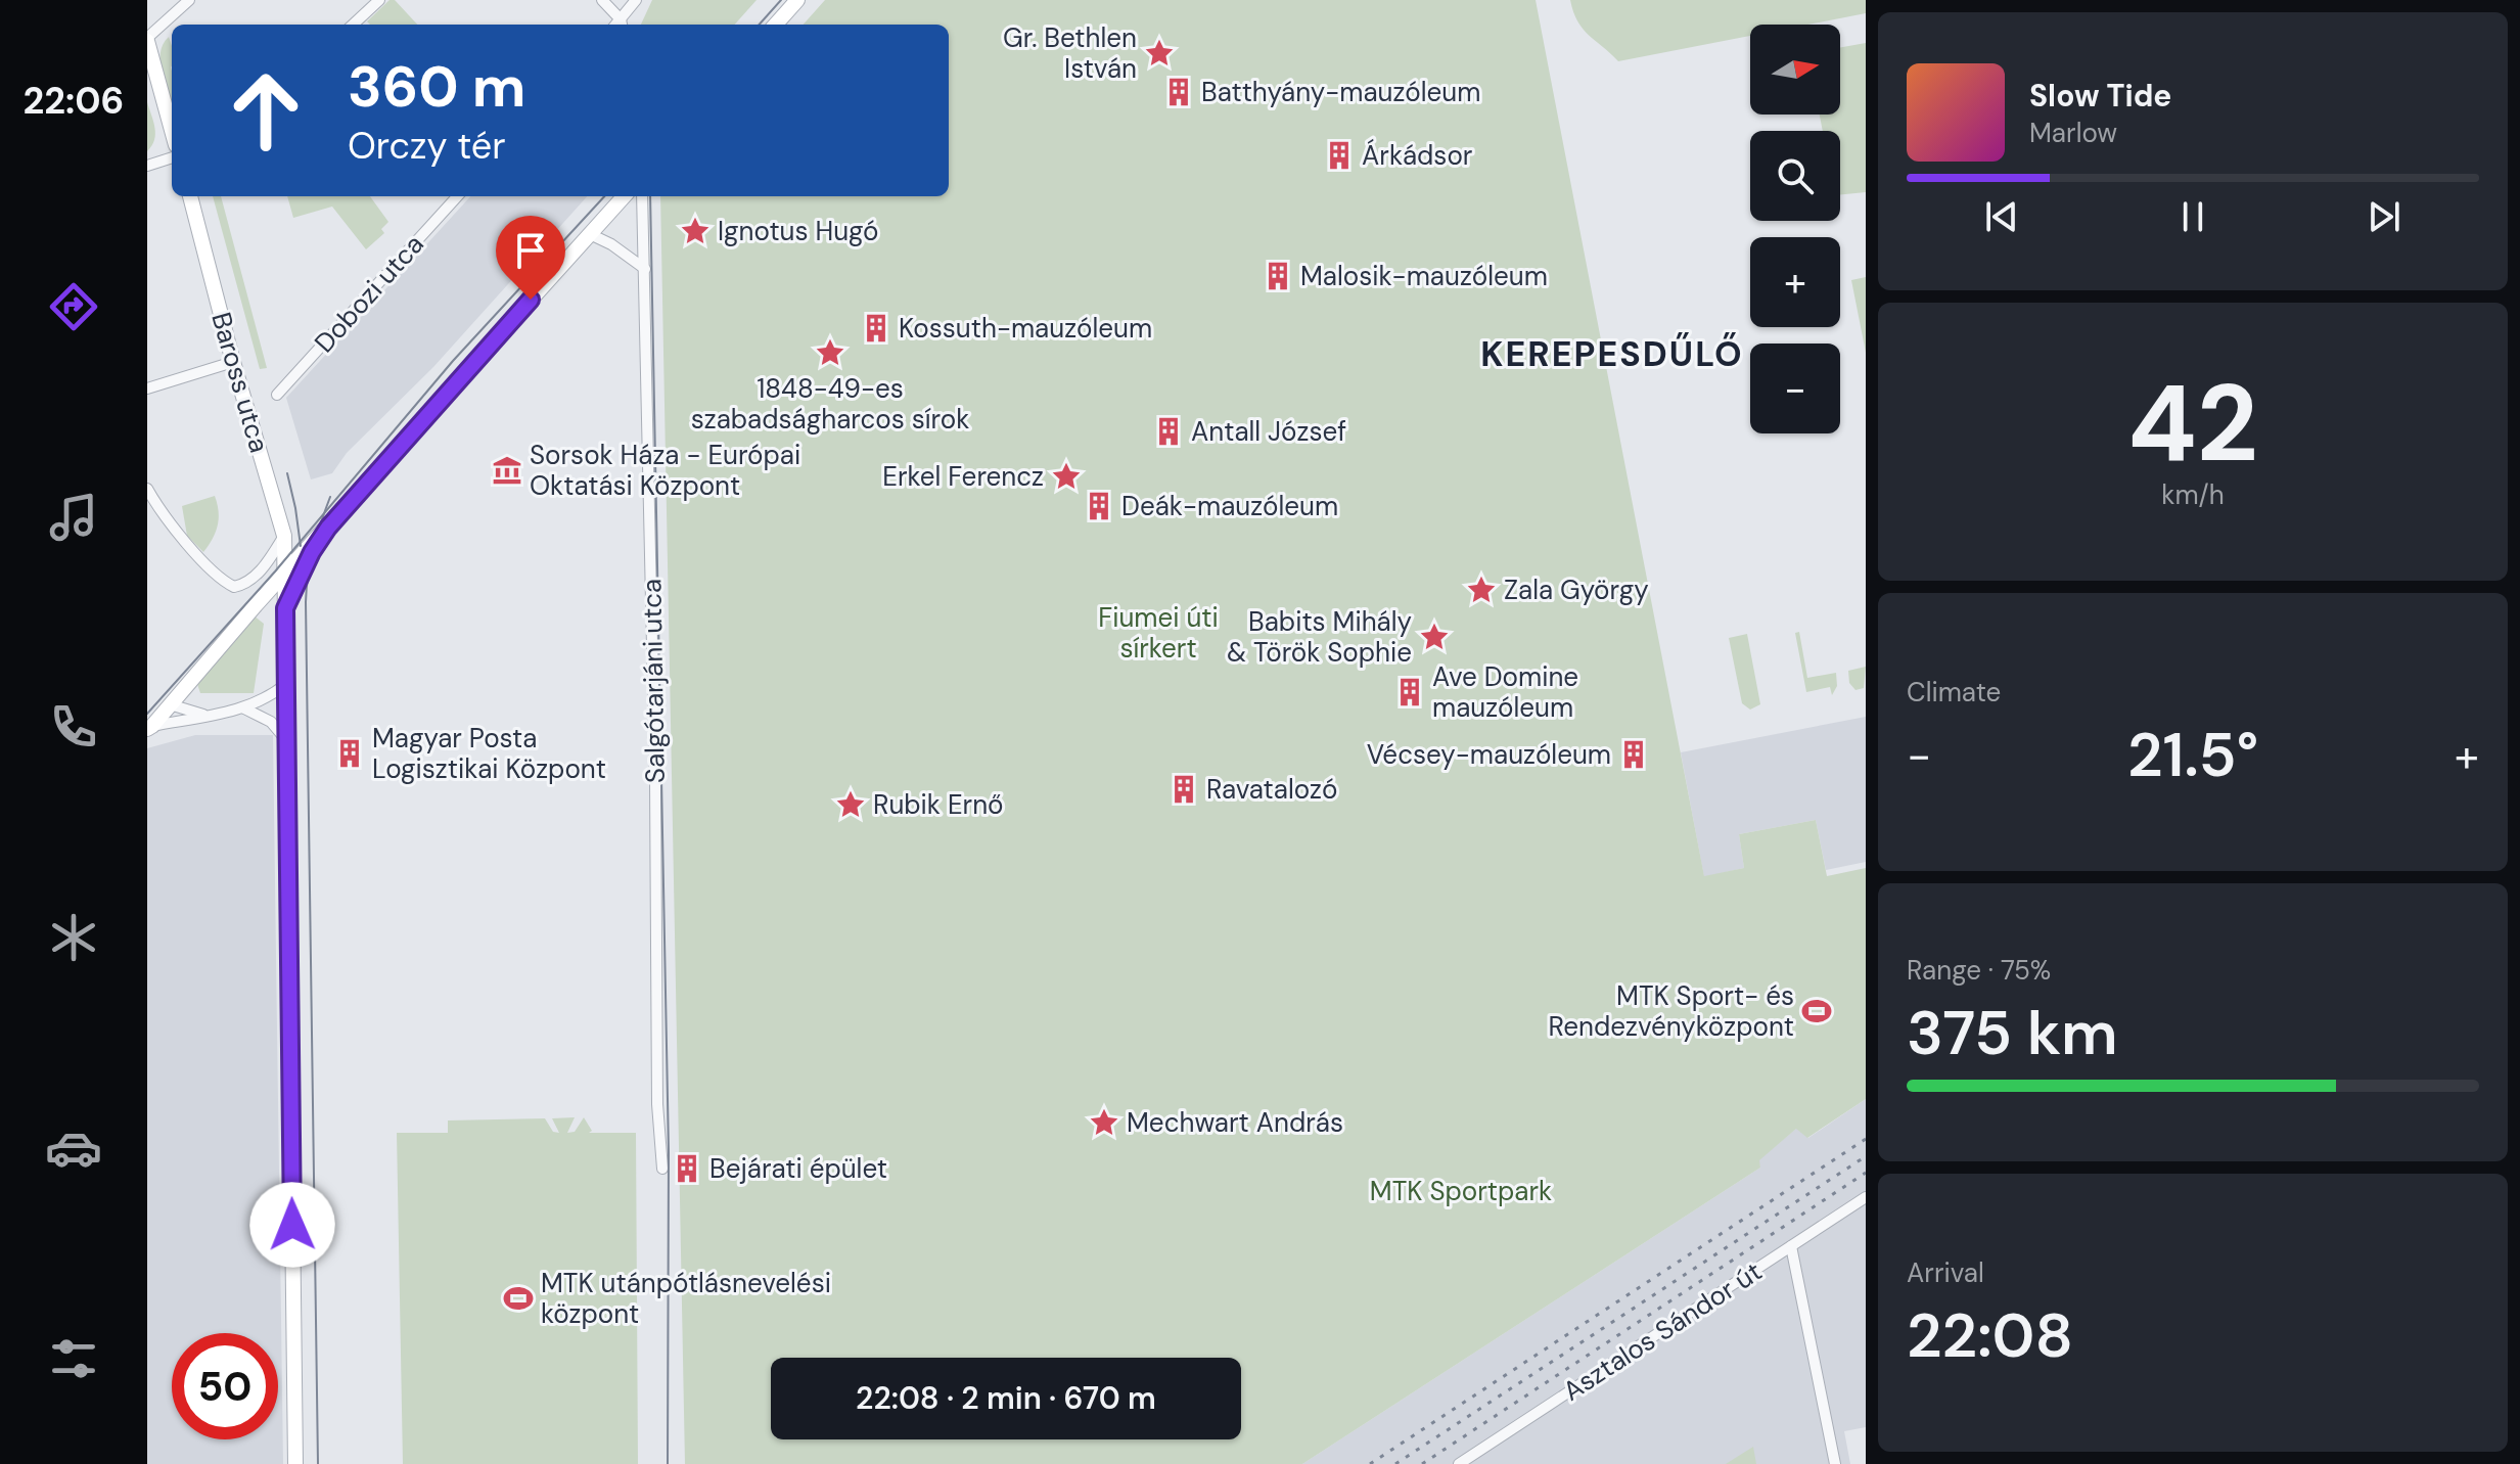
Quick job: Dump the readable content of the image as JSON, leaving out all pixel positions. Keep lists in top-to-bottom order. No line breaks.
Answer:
{"streets":{"main road":["Baross utca"],"street":["Dobozi utca","Salgótarjáni utca","Asztalos Sándor út"]},"districts":["KEREPESDŰLŐ"],"parks":["Fiumei úti sírkert","MTK Sportpark"],"places":{"place":["Gr. Bethlen István","Ignotus Hugó","1848-49-es szabadságharcos sírok","Erkel Ferencz","Zala György","Babits Mihály & Török Sophie","Rubik Ernő","Mechwart András"],"building":["Batthyány-mauzóleum","Árkádsor","Malosik-mauzóleum","Kossuth-mauzóleum","Antall József","Deák-mauzóleum","Ave Domine mauzóleum","Magyar Posta Logisztikai Központ","Vécsey-mauzóleum","Ravatalozó","Bejárati épület"],"museum":["Sorsok Háza - Európai Oktatási Központ"],"sports":["MTK Sport- és Rendezvényközpont","MTK utánpótlásnevelési központ"]},"north":"right","page":{"tabs":"22:06","map_buttons":["+","−"],"turn":["360 m","Orczy tér"],"song":["Slow Tide","Marlow"],"tile":[["42","km/h"],"Climate",["Range · 75%","375 km"],["Arrival","22:08"]],"heat":["−","21.5°","+"],"limit":"50","trip":"22:08 · 2 min · 670 m"}}
